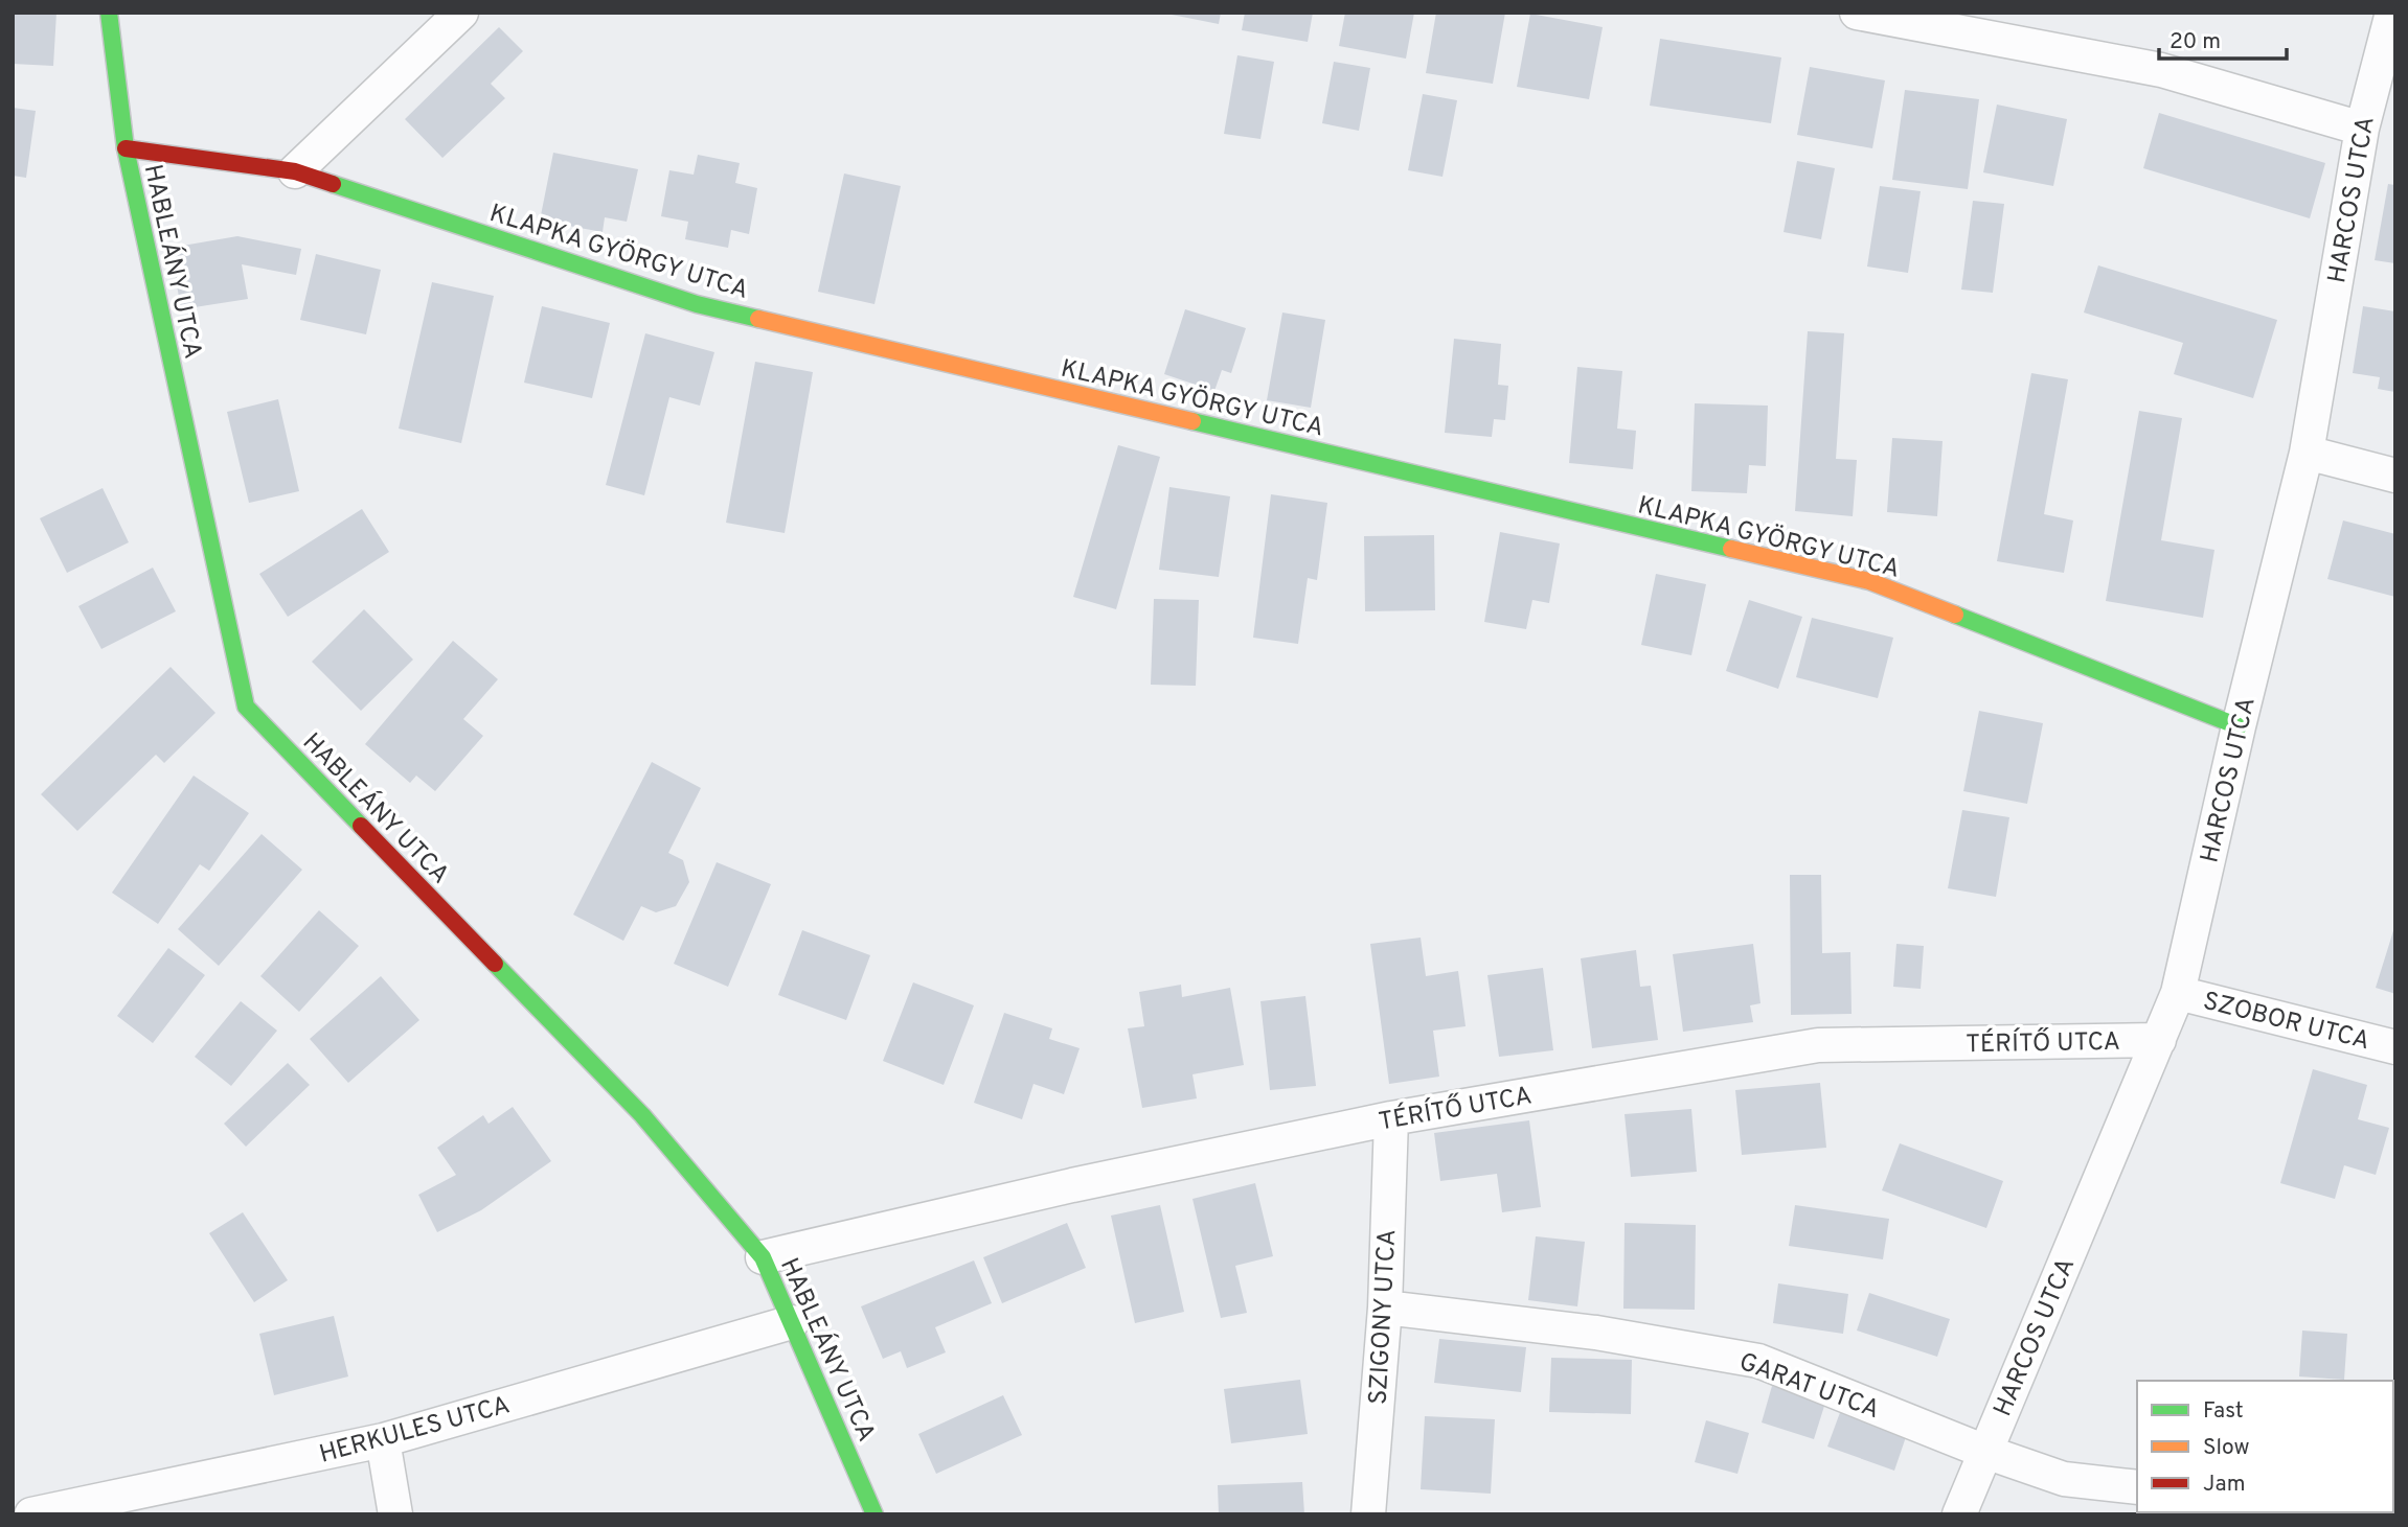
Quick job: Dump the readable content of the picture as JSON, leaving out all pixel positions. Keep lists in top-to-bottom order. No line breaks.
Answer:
{"streets":{"street":["HARCOS UTCA","KLAPKA GYÖRGY UTCA","HABLEÁNY UTCA","SZOBOR UTCA","TÉRÍTŐ UTCA","SZIGONY UTCA","GARAT UTCA","HERKULES UTCA"]},"crossings":[["HARCOS UTCA","KLAPKA GYÖRGY UTCA"],["HARCOS UTCA","SZOBOR UTCA"],["HARCOS UTCA","TÉRÍTŐ UTCA"],["HARCOS UTCA","GARAT UTCA"],["KLAPKA GYÖRGY UTCA","HABLEÁNY UTCA"],["HABLEÁNY UTCA","TÉRÍTŐ UTCA"],["HABLEÁNY UTCA","HERKULES UTCA"],["TÉRÍTŐ UTCA","SZIGONY UTCA"],["SZIGONY UTCA","GARAT UTCA"]],"legend":["Fast","Slow","Jam"],"scale_bar":"20 m"}
